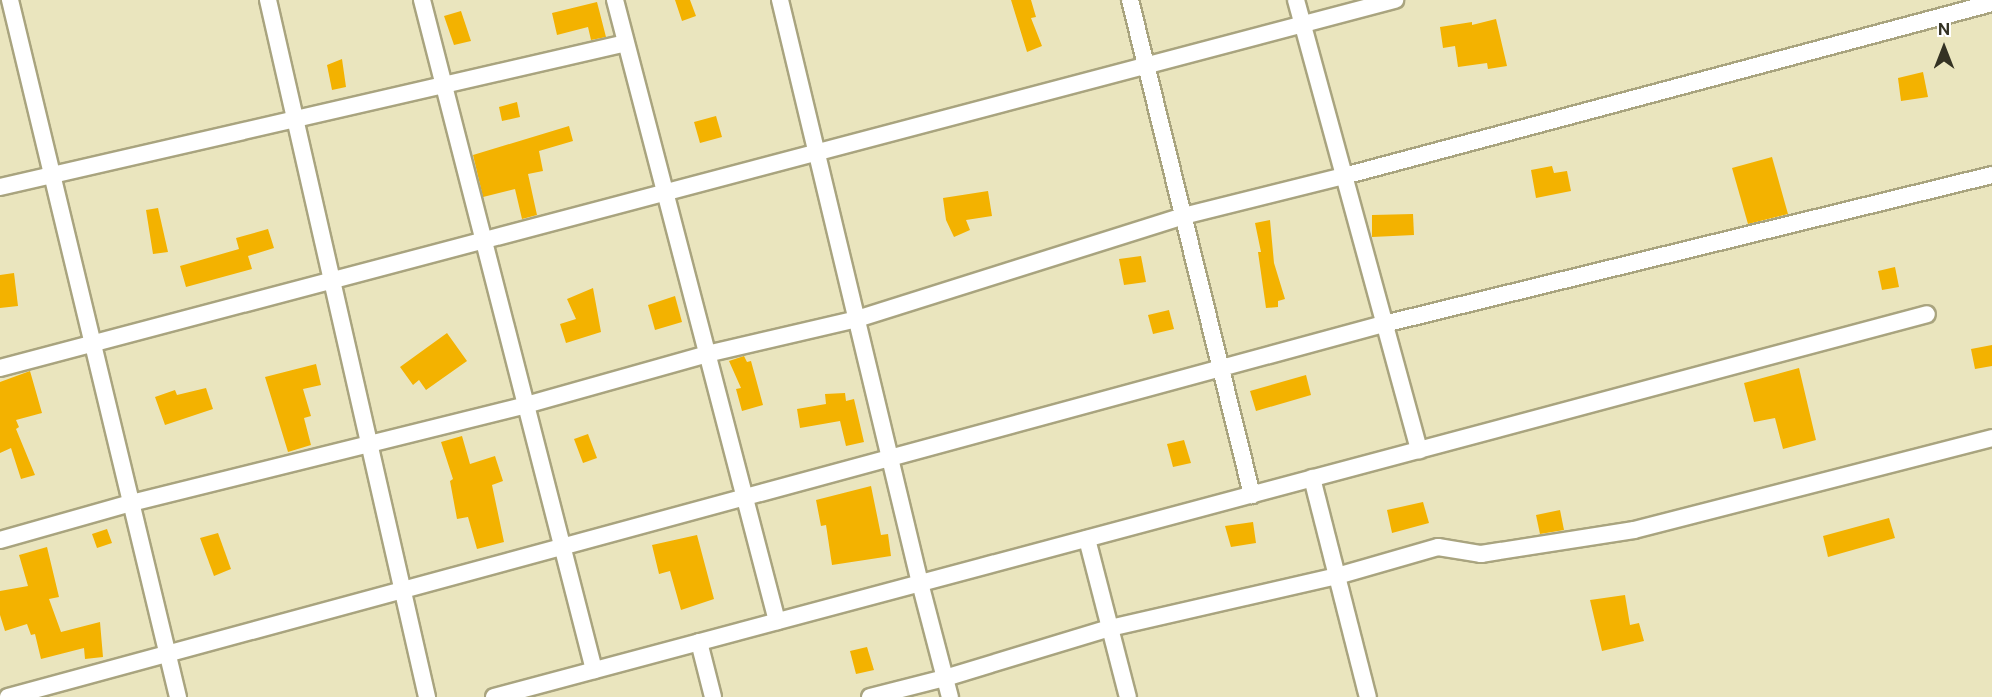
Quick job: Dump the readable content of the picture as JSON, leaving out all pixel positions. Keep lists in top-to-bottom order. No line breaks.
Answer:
{"north":"top"}
